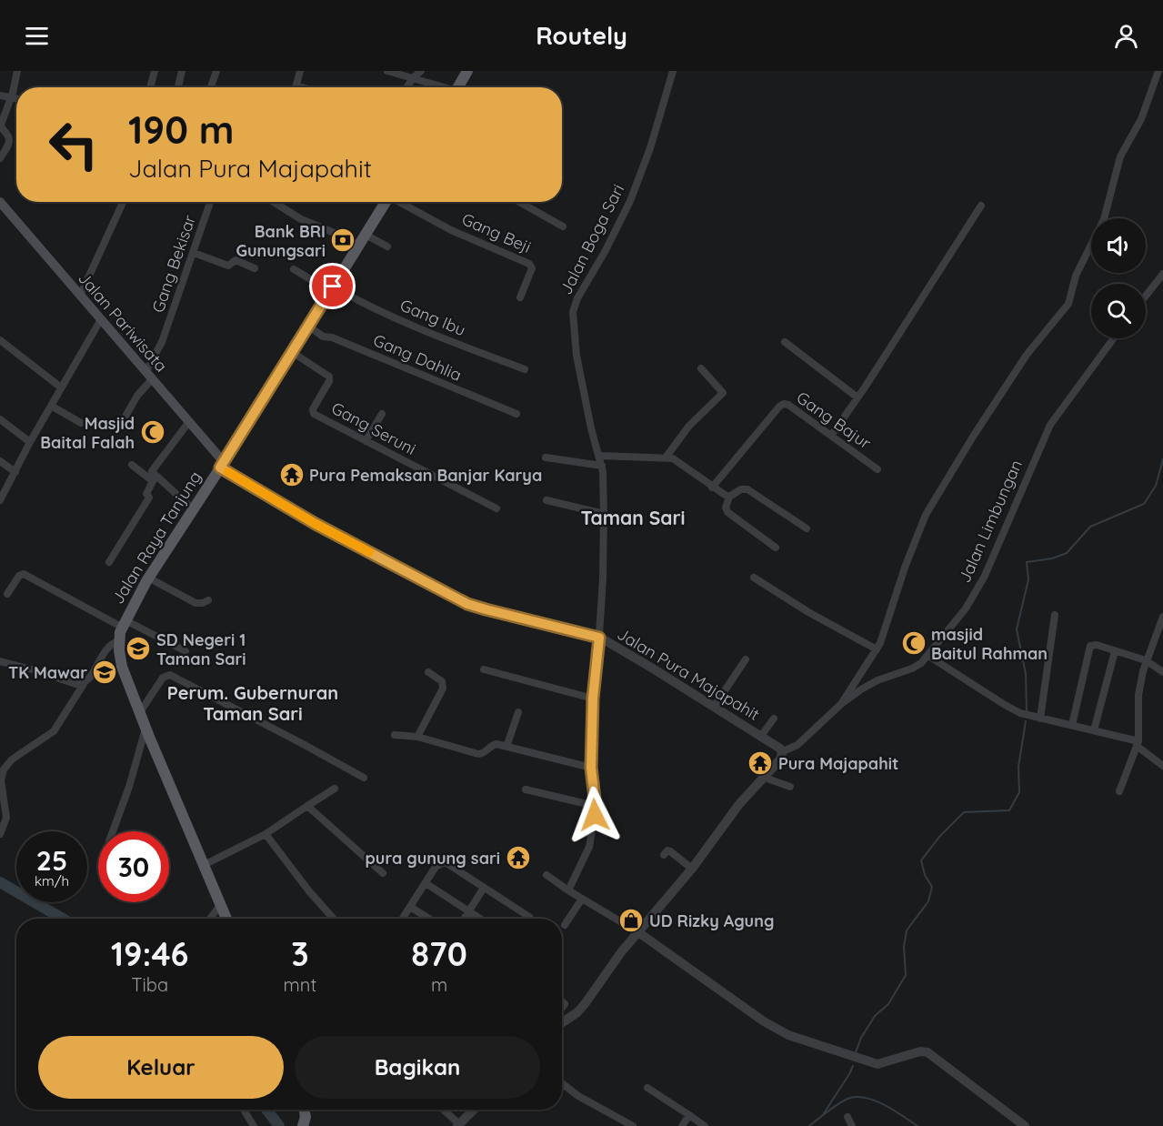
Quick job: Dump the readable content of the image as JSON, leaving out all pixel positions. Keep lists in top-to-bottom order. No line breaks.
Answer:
{"streets":{"main road":["Jalan Pariwisata","Jalan Raya Tanjung"],"street":["Gang Beji","Jalan Boga Sari","Gang Bekisar","Gang Ibu","Gang Dahlia","Gang Bajur","Gang Seruni","Jalan Limbungan","Jalan Pura Majapahit"]},"crossings":[["Jalan Boga Sari","Jalan Pura Majapahit"],["Gang Bekisar","Jalan Pariwisata"],["Gang Ibu","Jalan Raya Tanjung"],["Jalan Pariwisata","Jalan Raya Tanjung"],["Jalan Pariwisata","Jalan Pura Majapahit"],["Gang Dahlia","Jalan Raya Tanjung"],["Gang Seruni","Jalan Raya Tanjung"],["Jalan Limbungan","Jalan Pura Majapahit"],["Jalan Raya Tanjung","Jalan Pura Majapahit"]],"districts":["Taman Sari","Perum. Gubernuran Taman Sari"],"places":{"bank":["Bank BRI Gunungsari"],"mosque":["Masjid Baital Falah","masjid Baitul Rahman"],"temple":["Pura Pemaksan Banjar Karya","Pura Majapahit","pura gunung sari"],"school or university":["SD Negeri 1 Taman Sari","TK Mawar"],"shop":["UD Rizky Agung"]},"page":{"header":"Routely","turn":["190 m","Jalan Pura Majapahit"],"speed":"25 km/h","limit":"30","eta":["19:46","Tiba","3","mnt","870","m"],"buttons":["Keluar","Bagikan"]}}
